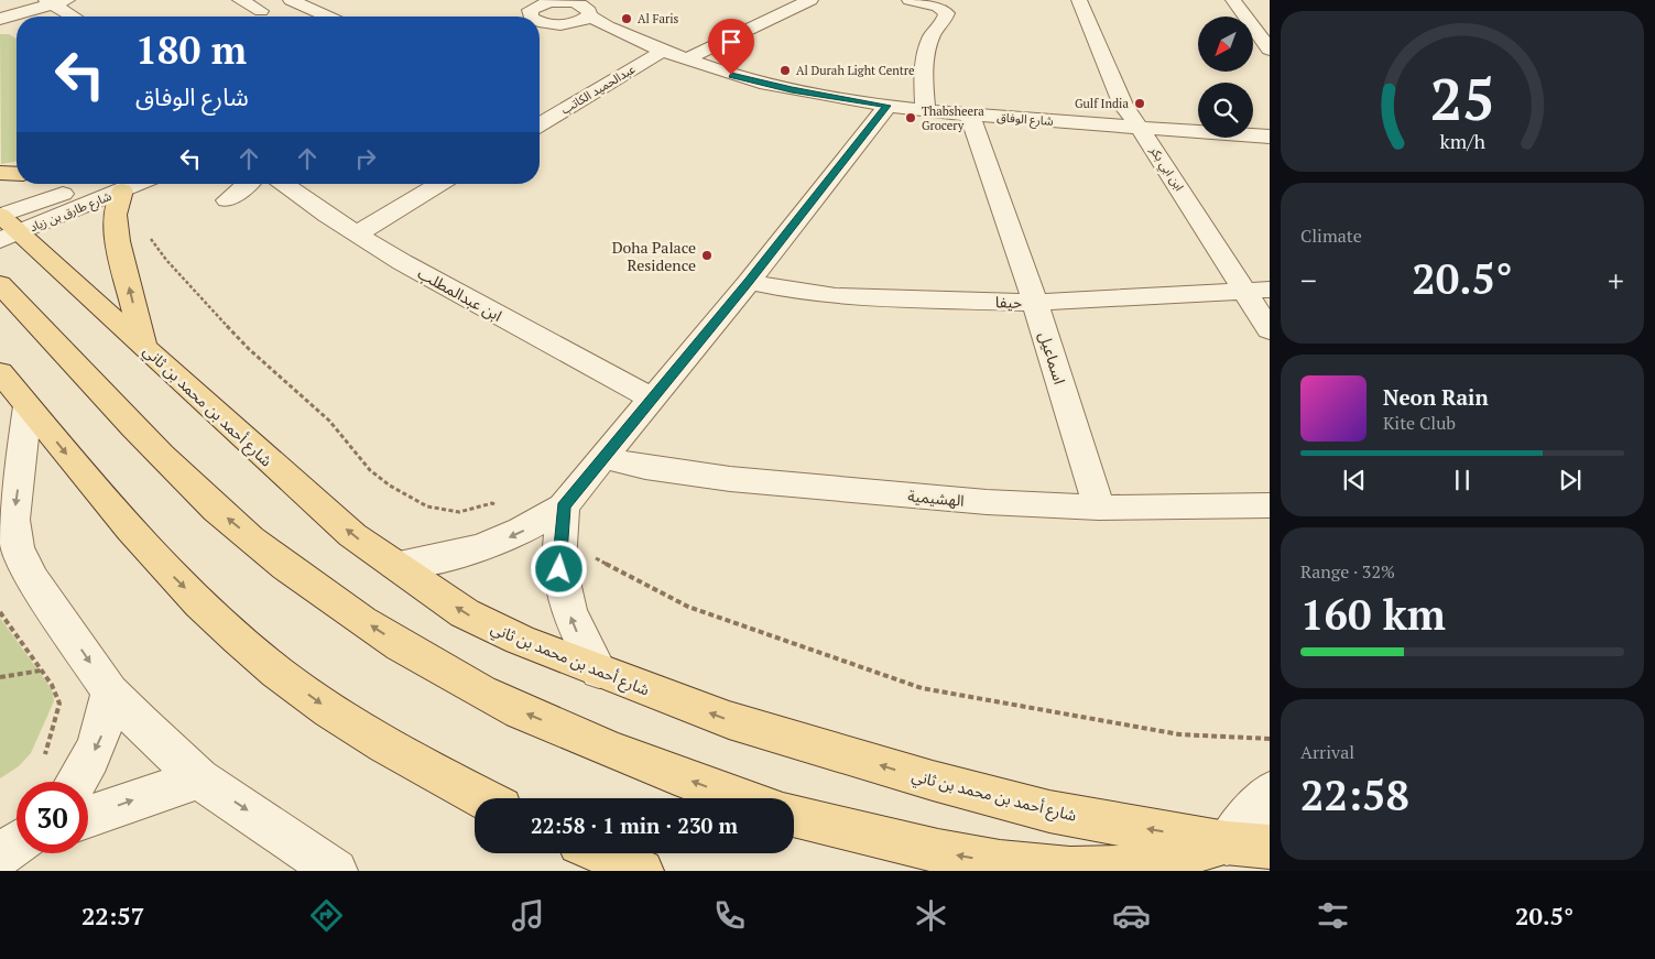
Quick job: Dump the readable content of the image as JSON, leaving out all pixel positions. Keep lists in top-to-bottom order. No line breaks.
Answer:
{"streets":{"main road":["شارع أحمد بن محمد بن ثاني"],"street":["عبدالحميد الكاتب","شارع الوفاق","ابن ابي بكر","شارع طارق بن زياد","ابن عبدالمطلب","حيفا","اسماعيل","الهشيمية"]},"crossings":[["عبدالحميد الكاتب","شارع الوفاق"],["شارع الوفاق","ابن ابي بكر"],["شارع الوفاق","اسماعيل"],["ابن ابي بكر","حيفا"],["شارع طارق بن زياد","شارع أحمد بن محمد بن ثاني"],["حيفا","اسماعيل"],["اسماعيل","الهشيمية"]],"places":["Al Faris","Al Durah Light Centre","Gulf India","Thabsheera Grocery","Doha Palace Residence"],"north":"bottom left","page":{"turn":["180 m","شارع الوفاق"],"tile":["Climate",["Range · 32%","160 km"],["Arrival","22:58"]],"heat":["−","20.5°","+"],"song":["Neon Rain","Kite Club"],"limit":"30","trip":"22:58 · 1 min · 230 m","tabs":["22:57","20.5°"],"gauge":["25","km/h"]}}
